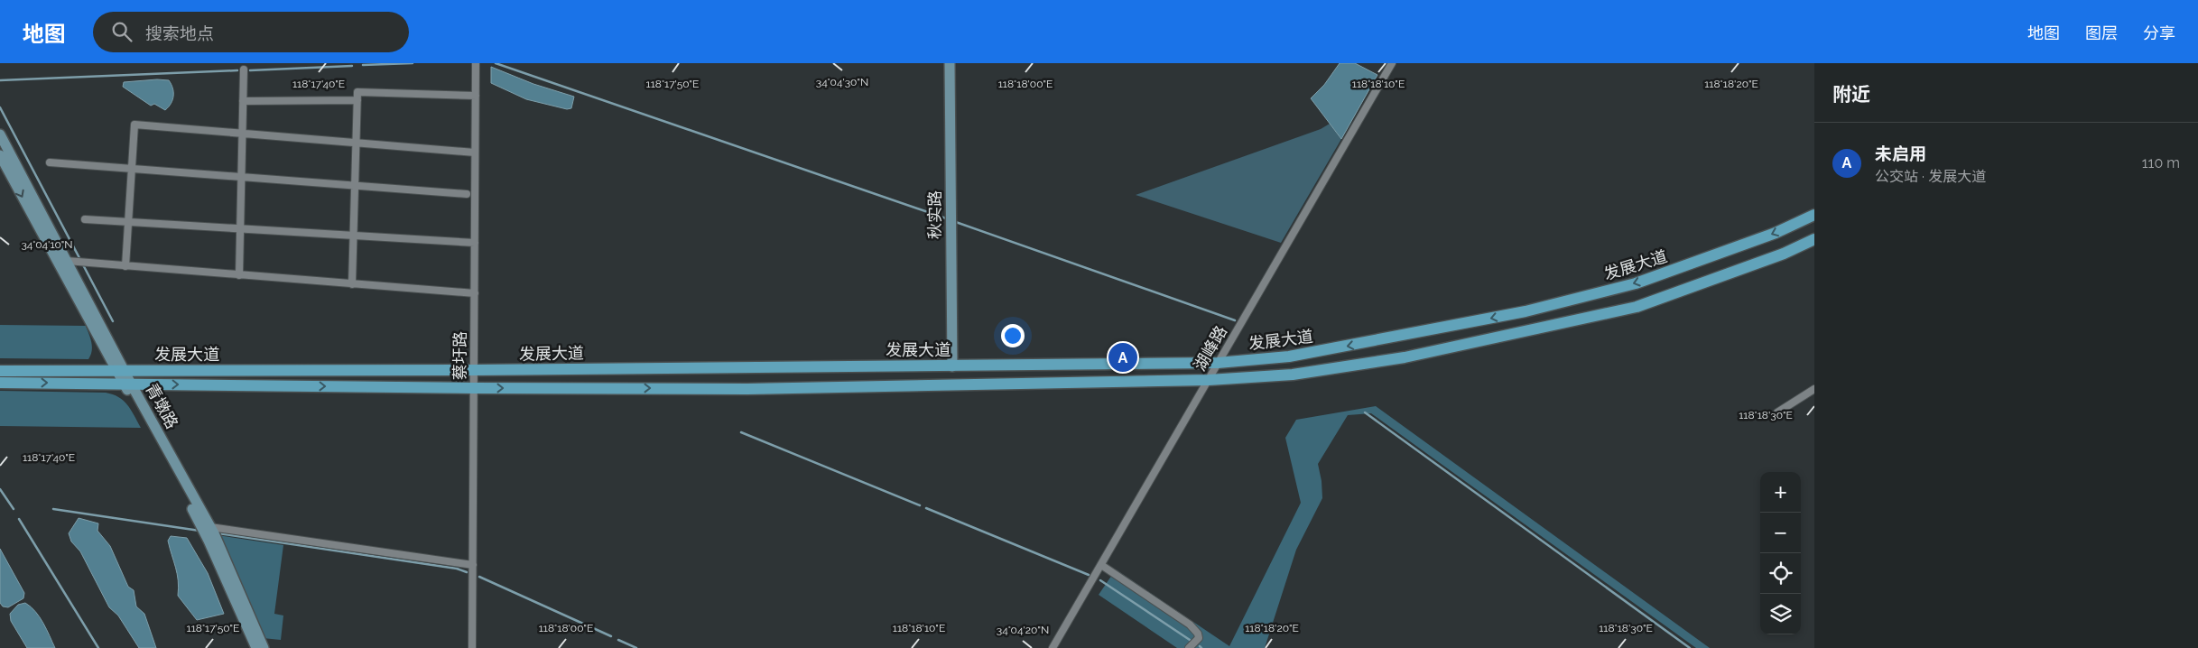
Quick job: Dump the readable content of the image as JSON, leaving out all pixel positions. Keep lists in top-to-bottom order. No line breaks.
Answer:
{"streets":{"main road":["秋实路","发展大道","青墩路"],"street":["湖峰路","蔡圩路"]},"crossings":[["秋实路","发展大道"],["发展大道","湖峰路"],["发展大道","蔡圩路"],["发展大道","青墩路"]],"page":{"header":"地图","search":"搜索地点","nav":["地图","图层","分享"],"heading":"附近","list":[{"mark":"A","name":"未启用","note":"公交站 · 发展大道","value":"110 m"}],"pins":"A","map_buttons":["+","−"]},"coordinates":["34°04'30\"N","118°17'40\"E","118°17'50\"E","118°18'00\"E","118°18'10\"E","118°18'20\"E","34°04'10\"N","118°18'30\"E","34°04'20\"N"]}
